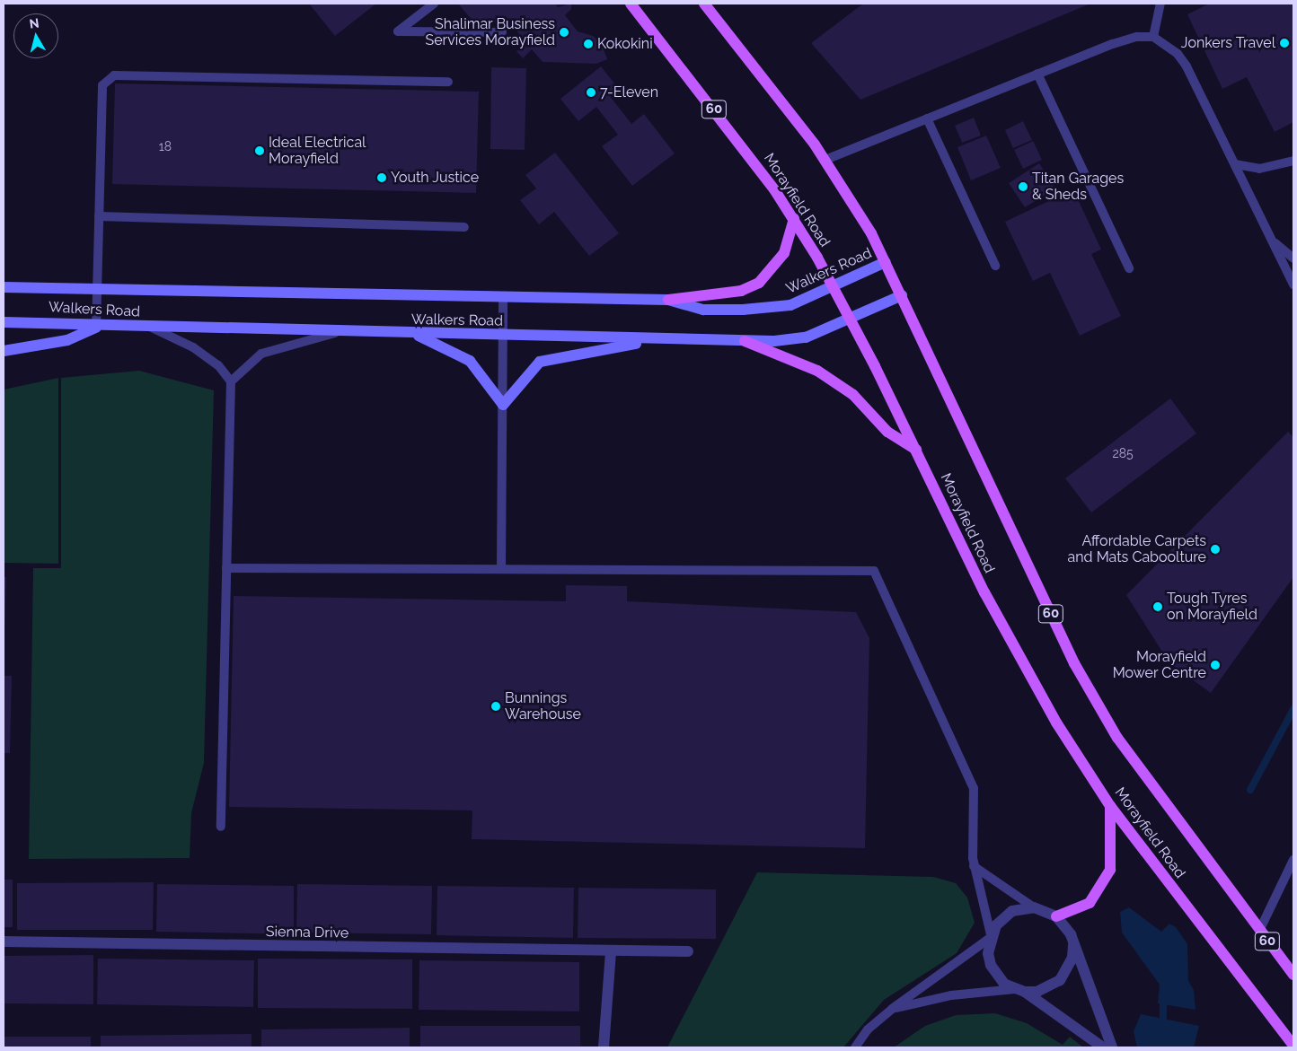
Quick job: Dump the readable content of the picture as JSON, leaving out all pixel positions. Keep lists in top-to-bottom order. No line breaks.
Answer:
{"streets":{"main road":["60","Morayfield Road","Walkers Road"],"street":["Sienna Drive"]},"crossings":[["Morayfield Road","Walkers Road"]],"places":["Shalimar Business Services Morayfield","Jonkers Travel","Kokokini","7-Eleven","Ideal Electrical Morayfield","Youth Justice","Titan Garages & Sheds","Affordable Carpets and Mats Caboolture","Tough Tyres on Morayfield","Morayfield Mower Centre","Bunnings Warehouse"],"house_numbers":["18","285"],"north":"top"}
